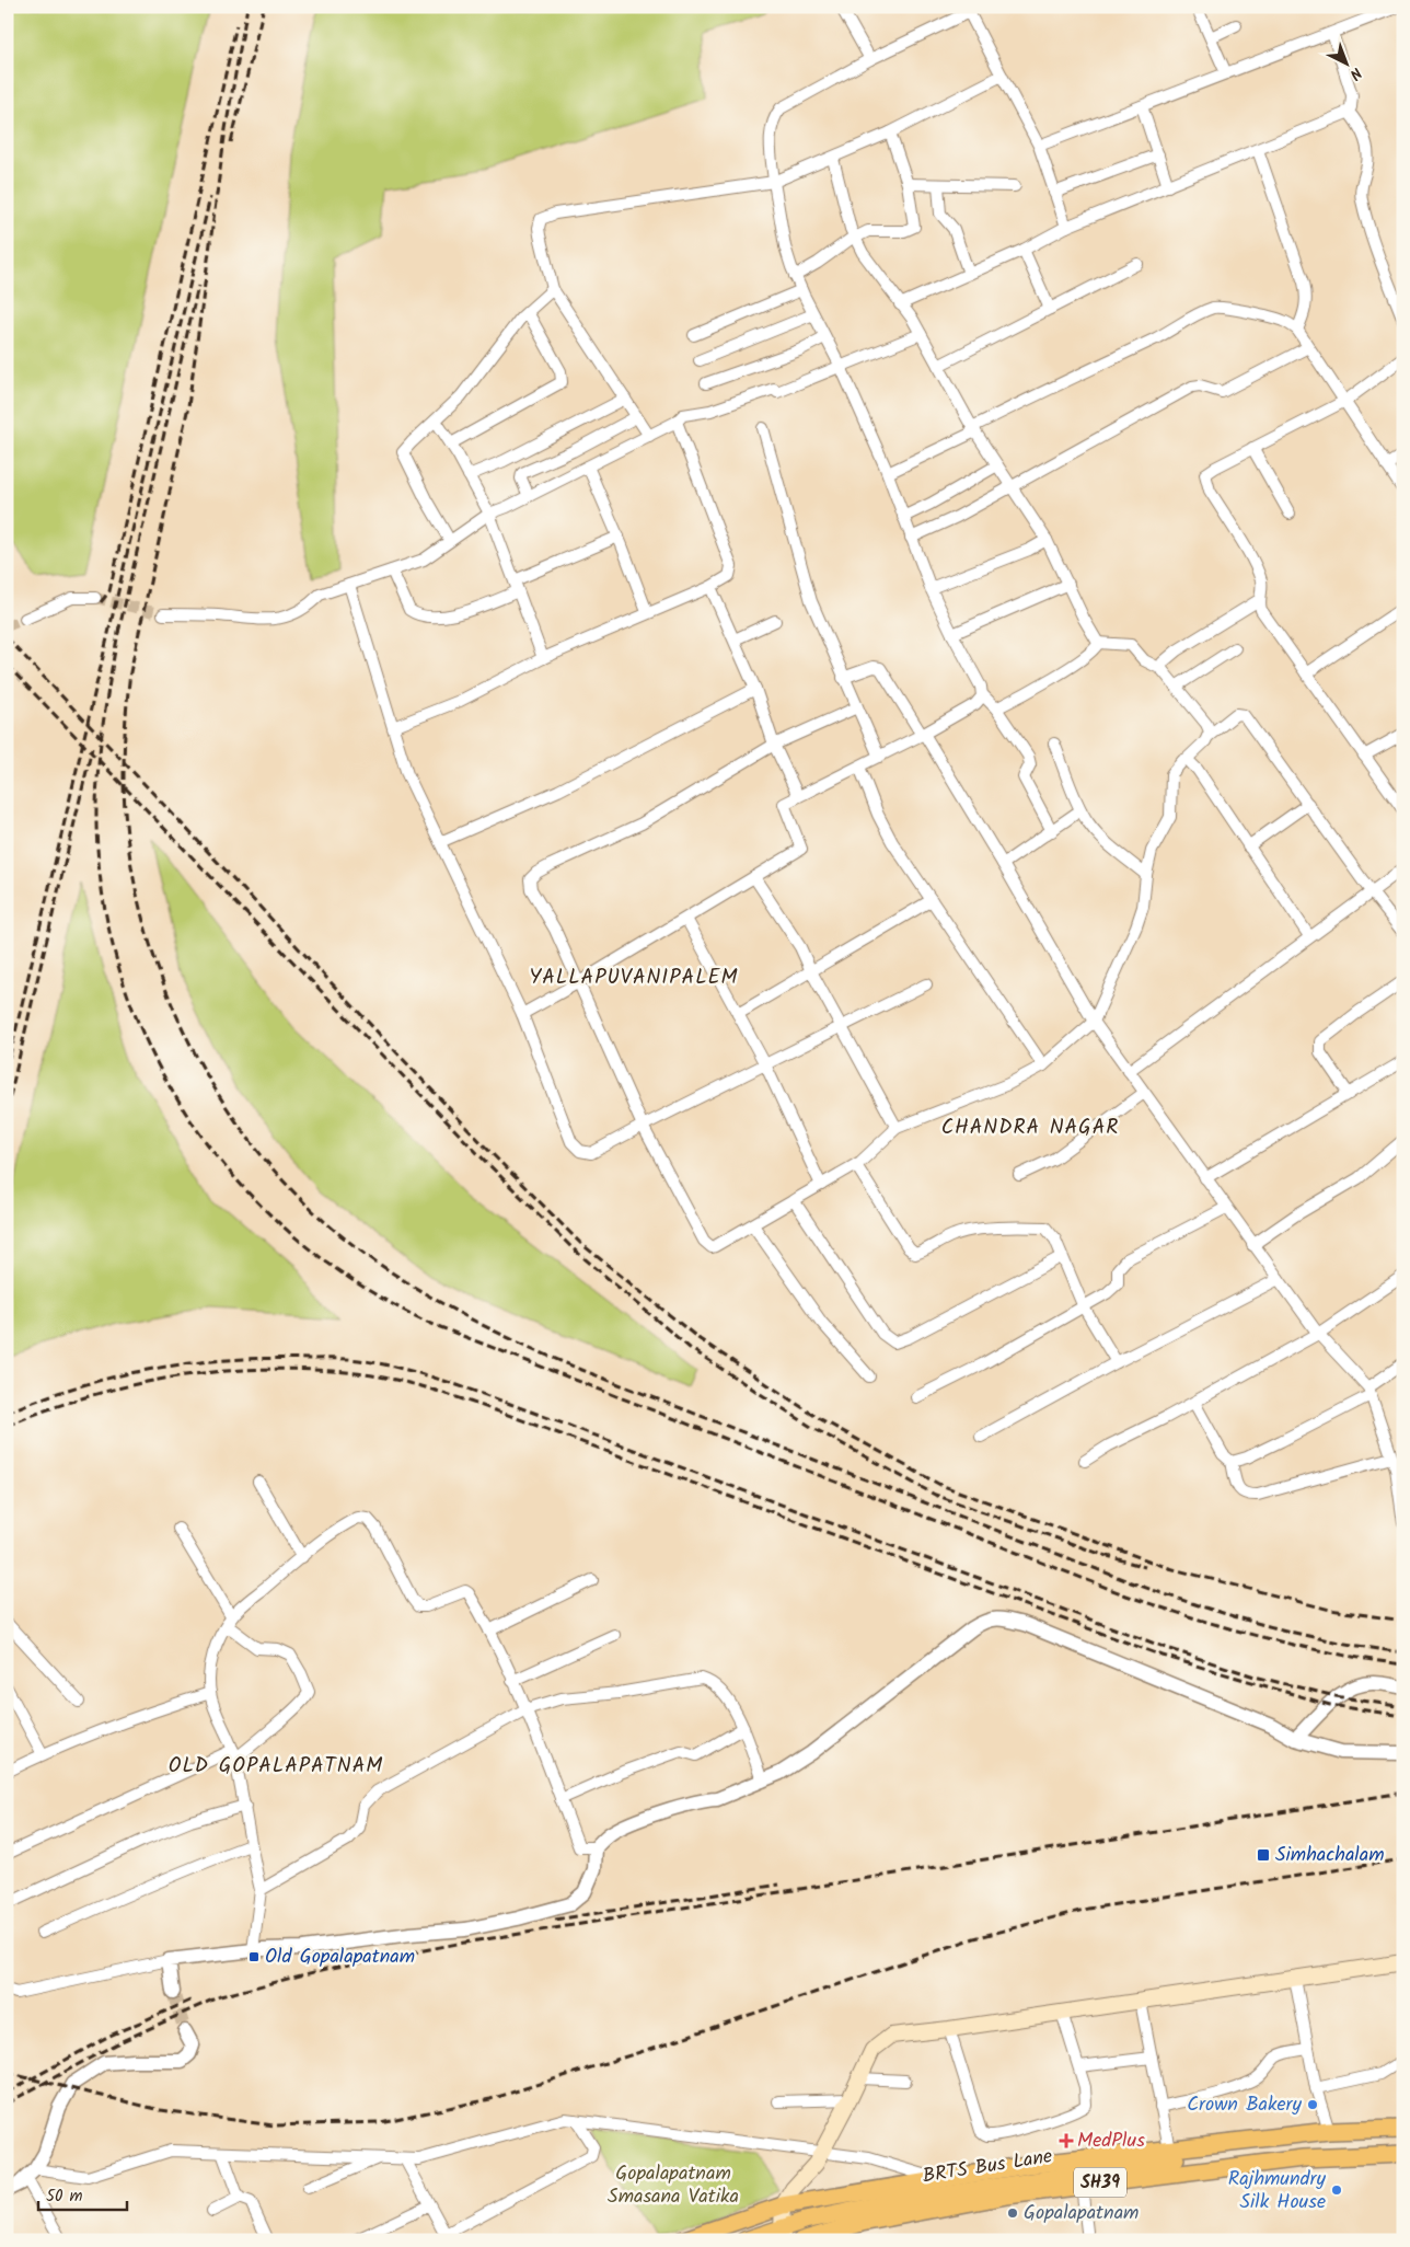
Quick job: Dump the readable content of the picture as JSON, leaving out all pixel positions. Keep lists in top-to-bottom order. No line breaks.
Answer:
{"streets":{"main road":["BRTS Bus Lane","SH39"]},"districts":["YALLAPUVANIPALEM","CHANDRA NAGAR","OLD GOPALAPATNAM"],"parks":["Gopalapatnam Smasana Vatika"],"places":{"transit":["Simhachalam","Old Gopalapatnam"],"other":["Crown Bakery","Rajhmundry Silk House","Gopalapatnam"],"health":["MedPlus"]},"scale_bar":"50 m","north":"bottom right"}
